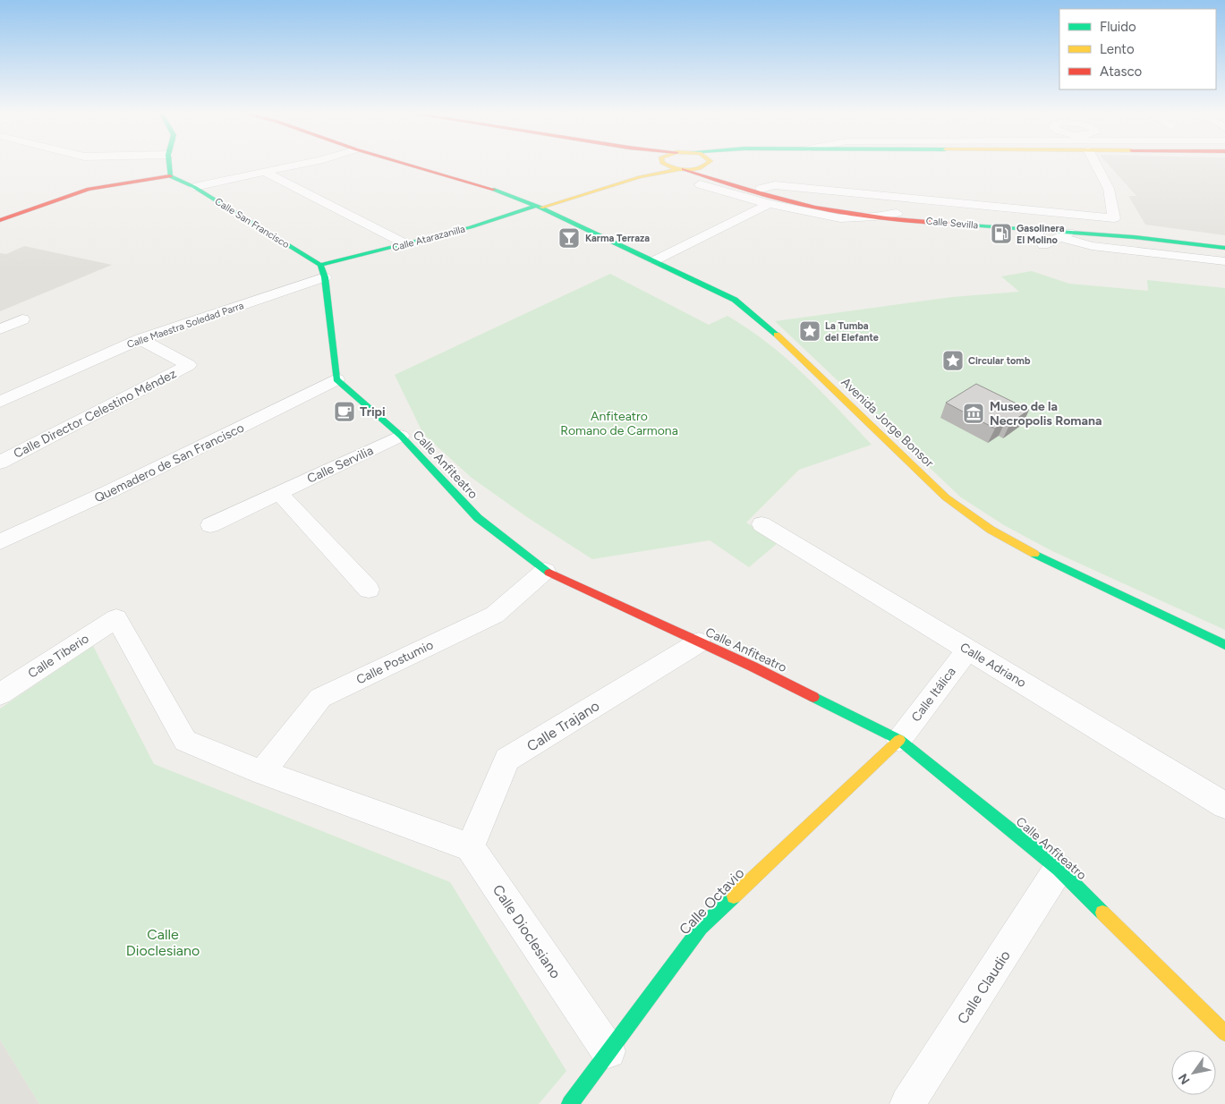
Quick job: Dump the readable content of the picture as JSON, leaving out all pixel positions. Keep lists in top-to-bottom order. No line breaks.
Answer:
{"streets":{"main road":["Calle San Francisco","Calle Sevilla","Calle Atarazanilla","Avenida Jorge Bonsor","Calle Anfiteatro","Calle Octavio"],"street":["Calle Maestra Soledad Parra","Calle Director Celestino Méndez","Quemadero de San Francisco","Calle Servilia","Calle Tiberio","Calle Postumio","Calle Adriano","Calle Itálica","Calle Trajano","Calle Dioclesiano","Calle Claudio"]},"crossings":[["Calle San Francisco","Calle Atarazanilla"],["Calle San Francisco","Calle Maestra Soledad Parra"],["Calle Atarazanilla","Calle Maestra Soledad Parra"],["Calle Atarazanilla","Avenida Jorge Bonsor"],["Calle Maestra Soledad Parra","Calle Director Celestino Méndez"],["Quemadero de San Francisco","Calle Anfiteatro"],["Calle Servilia","Calle Anfiteatro"],["Calle Anfiteatro","Calle Postumio"],["Calle Anfiteatro","Calle Itálica"],["Calle Anfiteatro","Calle Trajano"],["Calle Anfiteatro","Calle Octavio"],["Calle Anfiteatro","Calle Claudio"],["Calle Tiberio","Calle Postumio"],["Calle Adriano","Calle Itálica"],["Calle Itálica","Calle Octavio"],["Calle Trajano","Calle Dioclesiano"],["Calle Octavio","Calle Dioclesiano"]],"parks":["Anfiteatro Romano de Carmona","Calle Dioclesiano"],"places":{"fuel station":["Gasolinera El Molino"],"bar":["Karma Terraza"],"place":["La Tumba del Elefante","Circular tomb"],"cafe":["Tripi"],"museum":["Museo de la Necropolis Romana"]},"legend":["Fluido","Lento","Atasco"],"north":"bottom left"}
